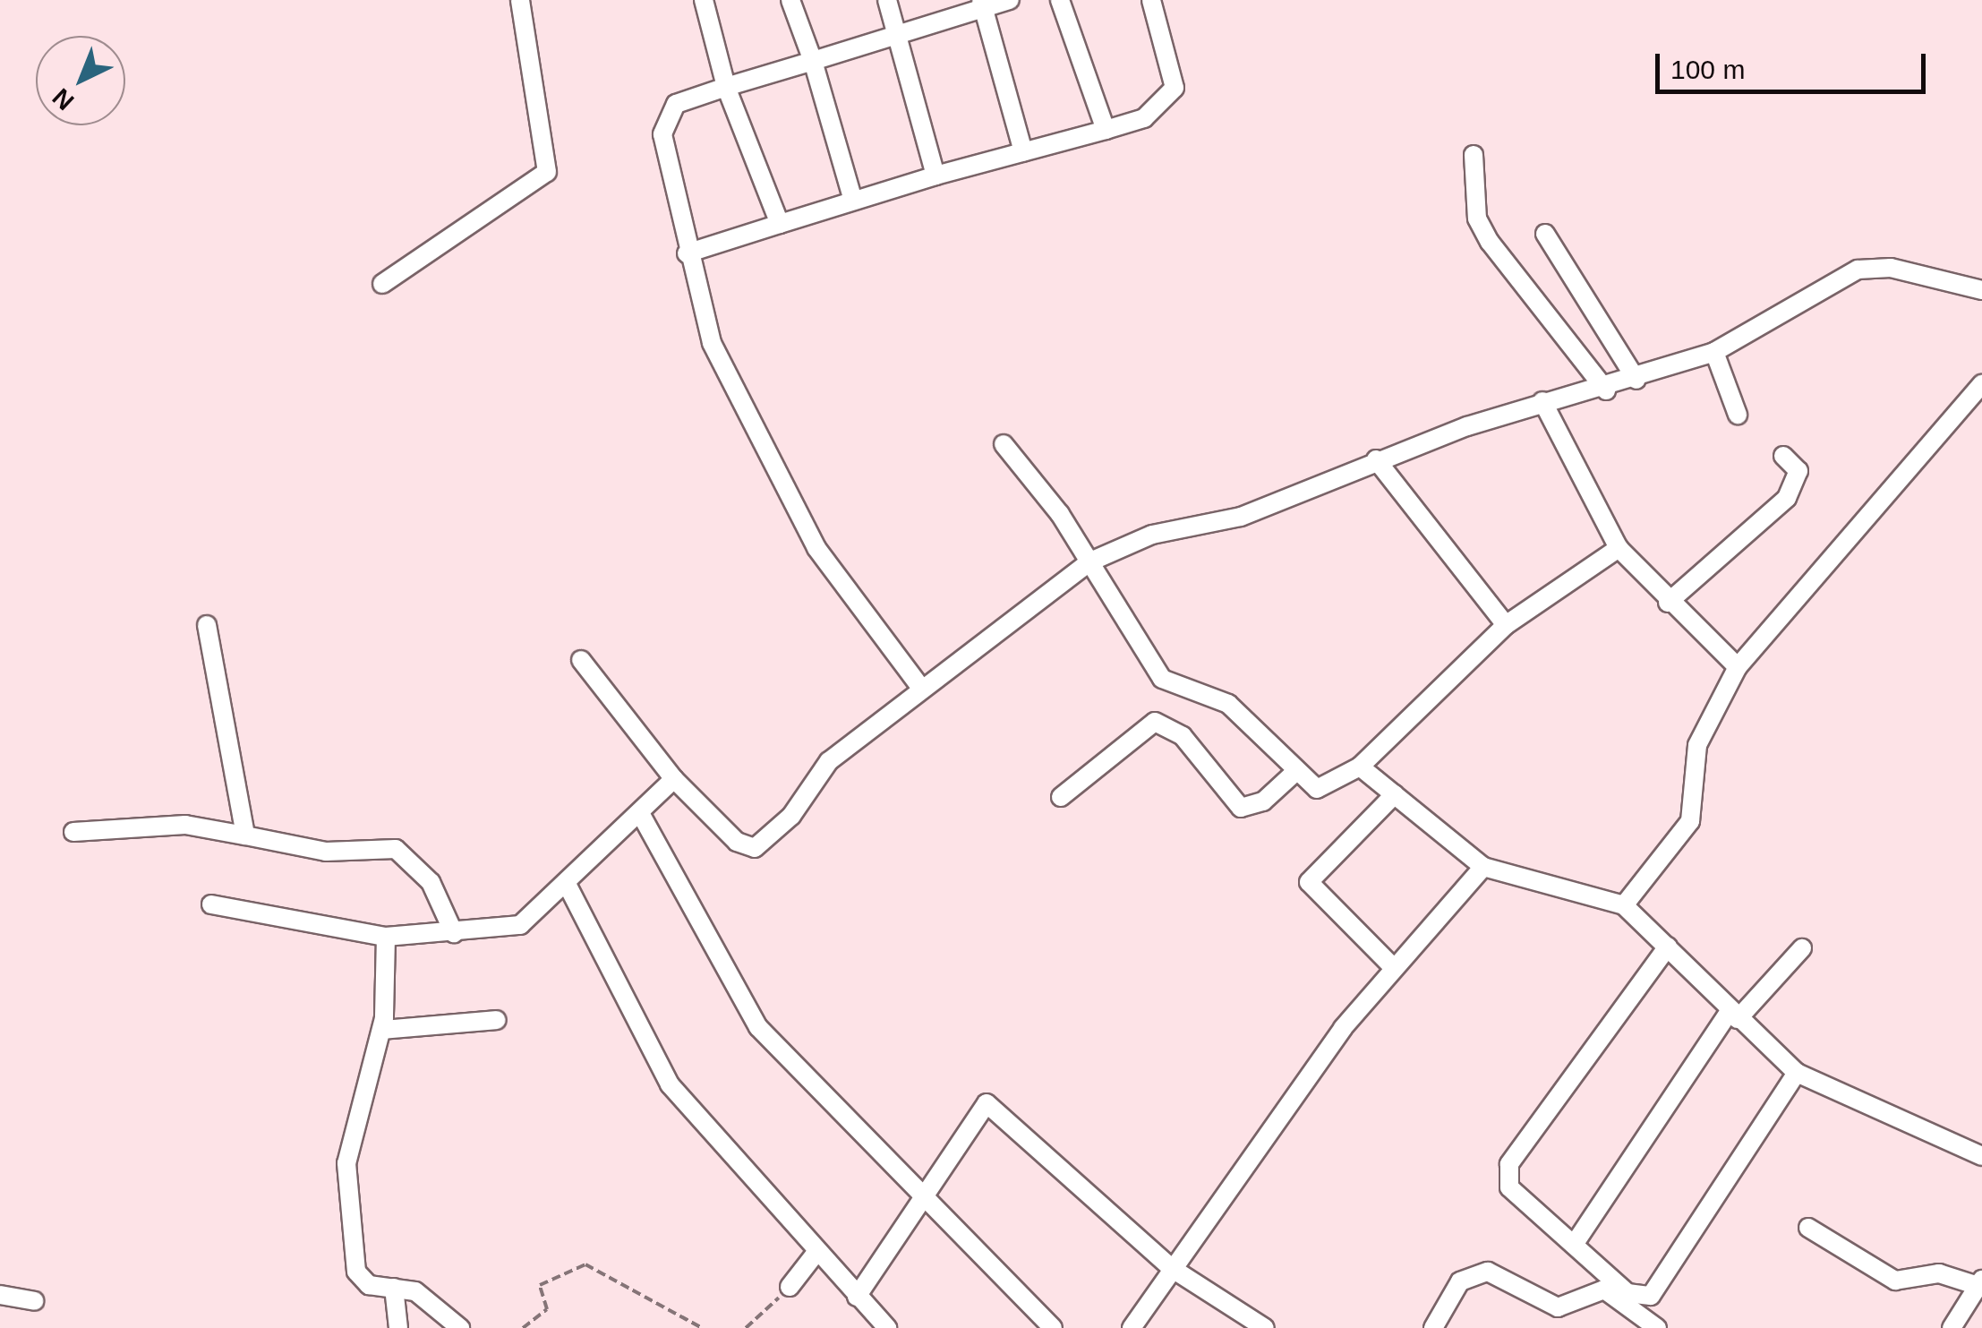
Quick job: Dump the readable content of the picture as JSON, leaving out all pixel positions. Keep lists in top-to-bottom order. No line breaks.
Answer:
{"scale_bar":"100 m","north":"bottom left"}
